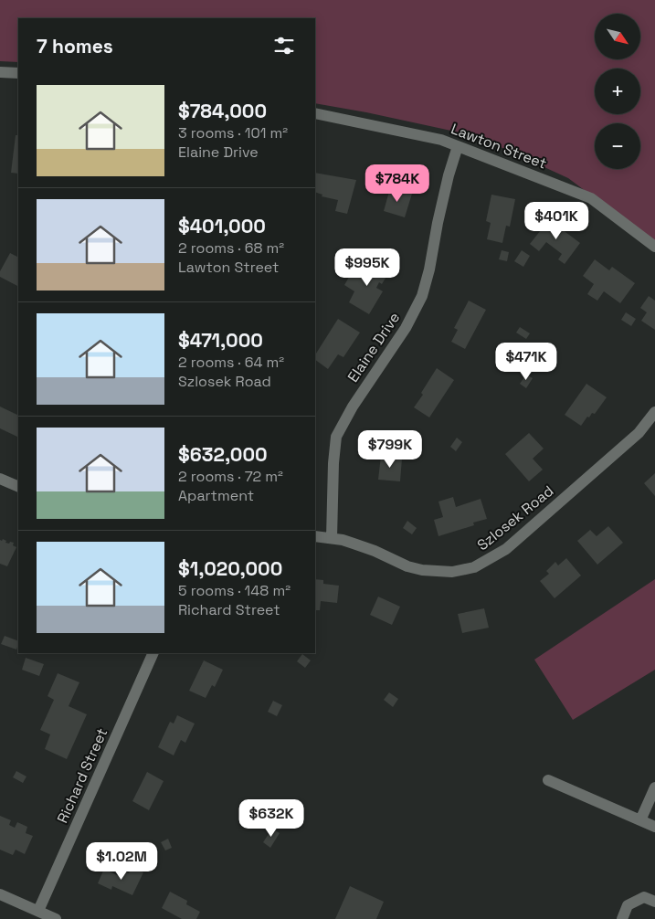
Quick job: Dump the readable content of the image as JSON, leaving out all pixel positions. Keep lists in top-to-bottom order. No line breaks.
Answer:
{"streets":{"street":["Lawton Street","Elaine Drive","Szlosek Road","Richard Street"]},"crossings":[["Lawton Street","Elaine Drive"],["Elaine Drive","Szlosek Road"]],"north":"bottom right","page":{"map_buttons":["+","−"],"heading":"7 homes","list":[{"name":"$784,000","note":"3 rooms · 101 m² · Elaine Drive"},{"name":"$401,000","note":"2 rooms · 68 m² · Lawton Street"},{"name":"$471,000","note":"2 rooms · 64 m² · Szlosek Road"},{"name":"$632,000","note":"2 rooms · 72 m² · Apartment"},{"name":"$1,020,000","note":"5 rooms · 148 m² · Richard Street"}],"price":["$784K","$401K","$995K","$471K","$799K","$632K","$1.02M"]}}
